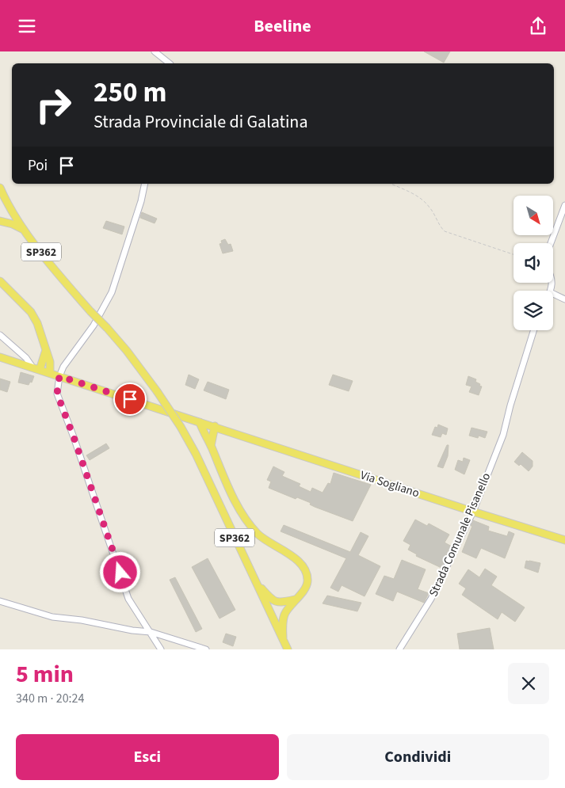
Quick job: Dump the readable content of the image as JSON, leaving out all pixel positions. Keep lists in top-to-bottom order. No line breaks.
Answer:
{"streets":{"main road":["SP362","Via Sogliano"],"street":["Strada Comunale Pisanello"]},"crossings":[["Via Sogliano","Strada Comunale Pisanello"]],"north":"bottom right","page":{"header":"Beeline","turn":["250 m","Strada Provinciale di Galatina"],"then":"Poi","heading":["5 min","340 m · 20:24"],"buttons":["Esci","Condividi"]}}
